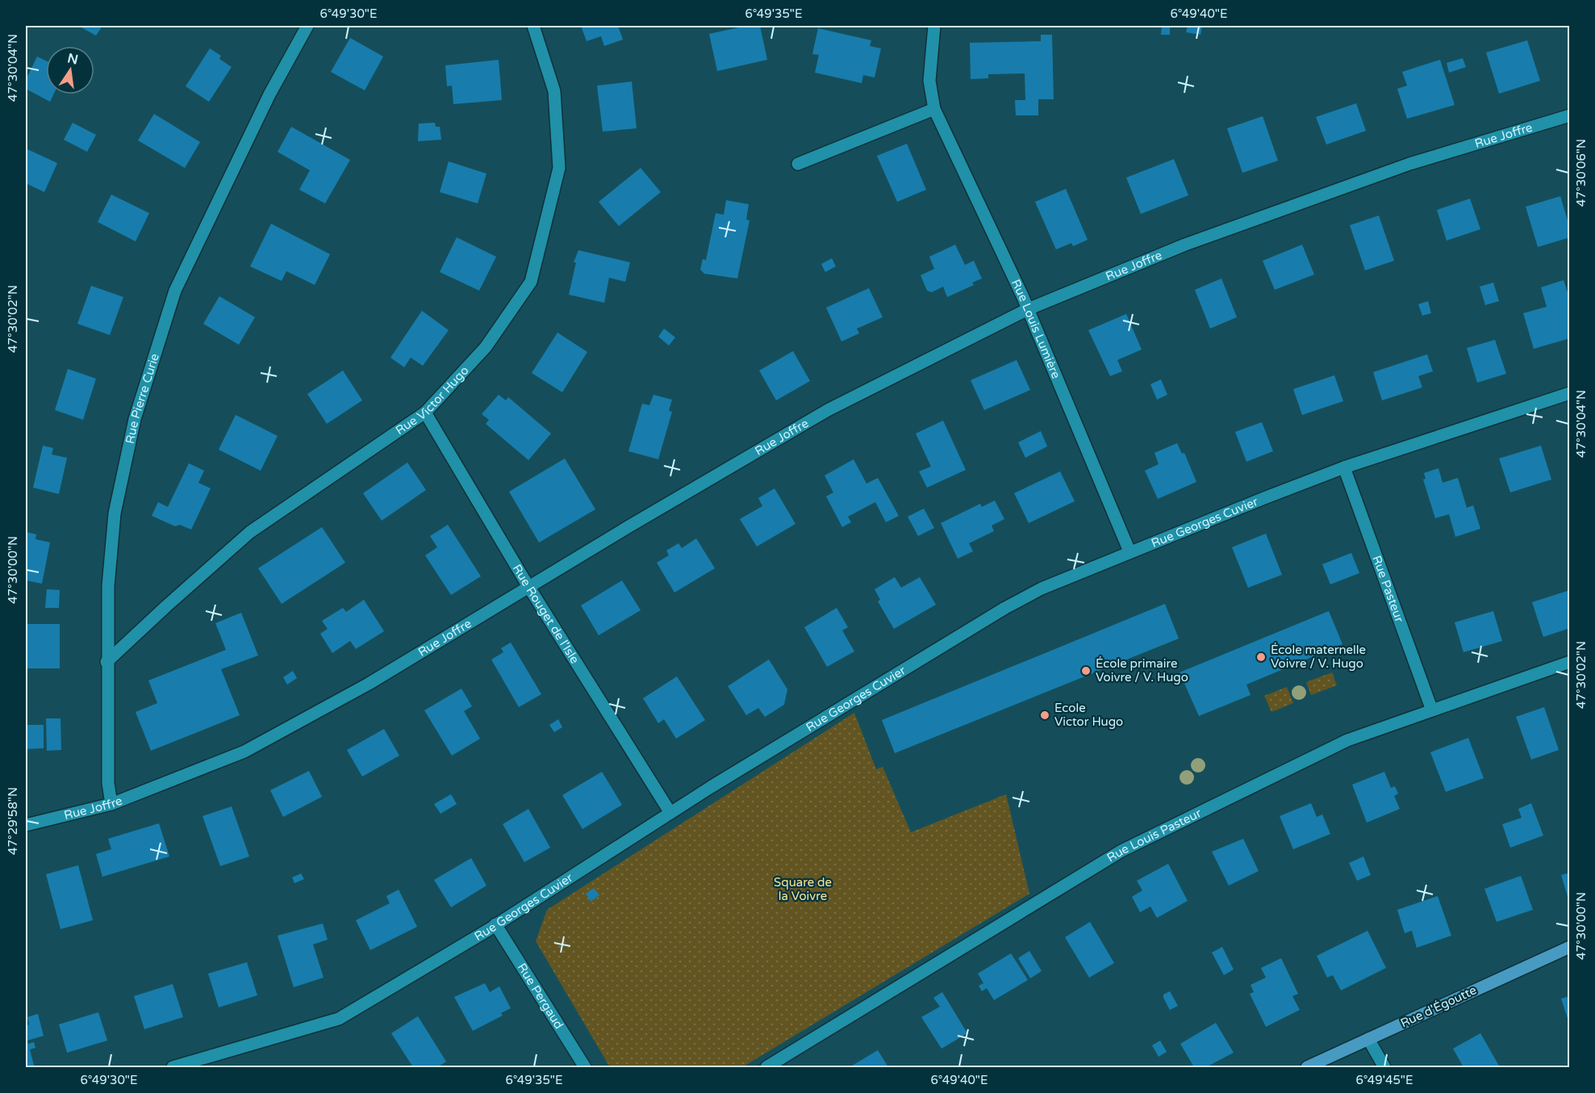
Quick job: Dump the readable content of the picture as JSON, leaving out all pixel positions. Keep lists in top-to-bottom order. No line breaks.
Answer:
{"streets":{"main road":["Rue d'Égoutte"],"street":["Rue Joffre","Rue Louis Lumière","Rue Pierre Curie","Rue Victor Hugo","Rue Georges Cuvier","Rue Pasteur","Rue Rouget de l'Isle","Rue Louis Pasteur","Rue Pergaud"]},"crossings":[["Rue Joffre","Rue Louis Lumière"],["Rue Joffre","Rue Pierre Curie"],["Rue Joffre","Rue Rouget de l'Isle"],["Rue Louis Lumière","Rue Georges Cuvier"],["Rue Pierre Curie","Rue Victor Hugo"],["Rue Victor Hugo","Rue Rouget de l'Isle"],["Rue Georges Cuvier","Rue Pasteur"],["Rue Georges Cuvier","Rue Rouget de l'Isle"],["Rue Georges Cuvier","Rue Pergaud"],["Rue Pasteur","Rue Louis Pasteur"]],"parks":["Square de la Voivre"],"places":["École maternelle Voivre / V. Hugo","École primaire Voivre / V. Hugo","Ecole Victor Hugo"],"north":"top","coordinates":["6°49'30\"E","6°49'35\"E","6°49'40\"E","47°30'04\"N","47°30'06\"N","47°30'02\"N","47°30'00\"N","47°29'58\"N","6°49'45\"E"]}
